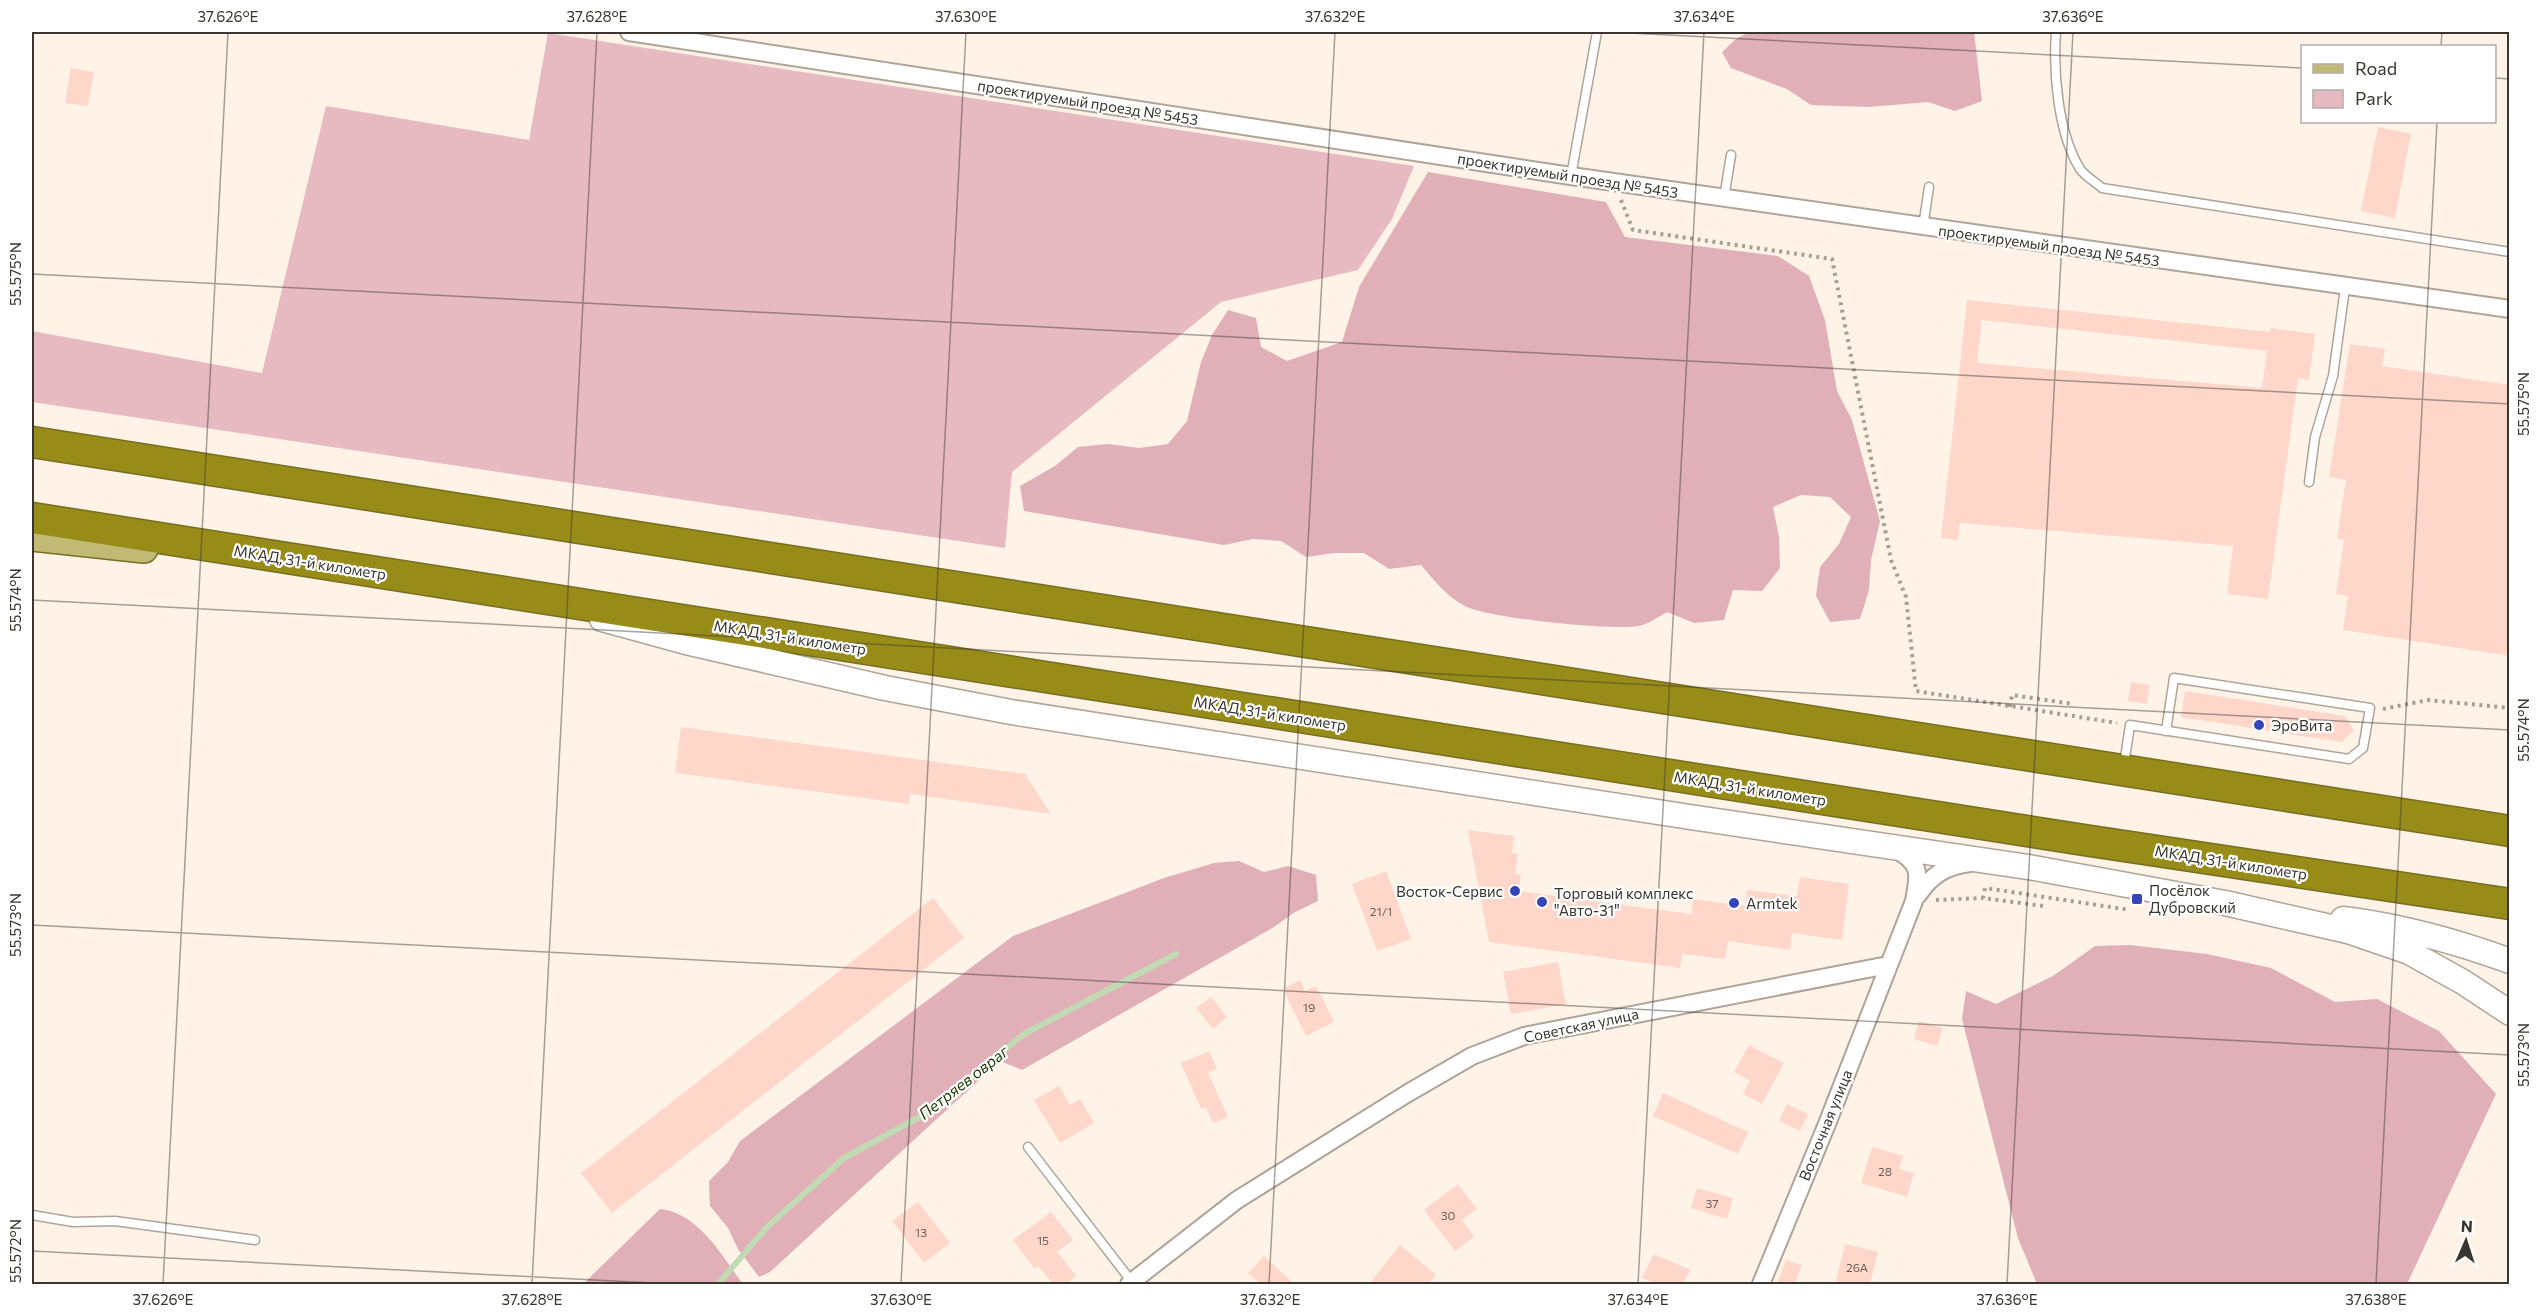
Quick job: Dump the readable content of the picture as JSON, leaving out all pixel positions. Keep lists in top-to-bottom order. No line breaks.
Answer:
{"streets":{"highway":["МКАД, 31-й километр"],"street":["проектируемый проезд № 5453","Советская улица","Восточная улица"]},"crossings":[["Советская улица","Восточная улица"]],"water":["Петряев овраг"],"places":{"other":["ЭроВита","Восток-Сервис","Торговый комплекс \"Авто-31\"","Armtek"],"transit":["Посёлок Дубровский"]},"house_numbers":["21/1","19","28","37","30","13","15","26А"],"legend":["Road","Park"],"north":"top","coordinates":["37.626°E","37.628°E","37.630°E","37.632°E","37.634°E","37.636°E","55.575°N","55.574°N","55.573°N","55.572°N","37.638°E"]}
